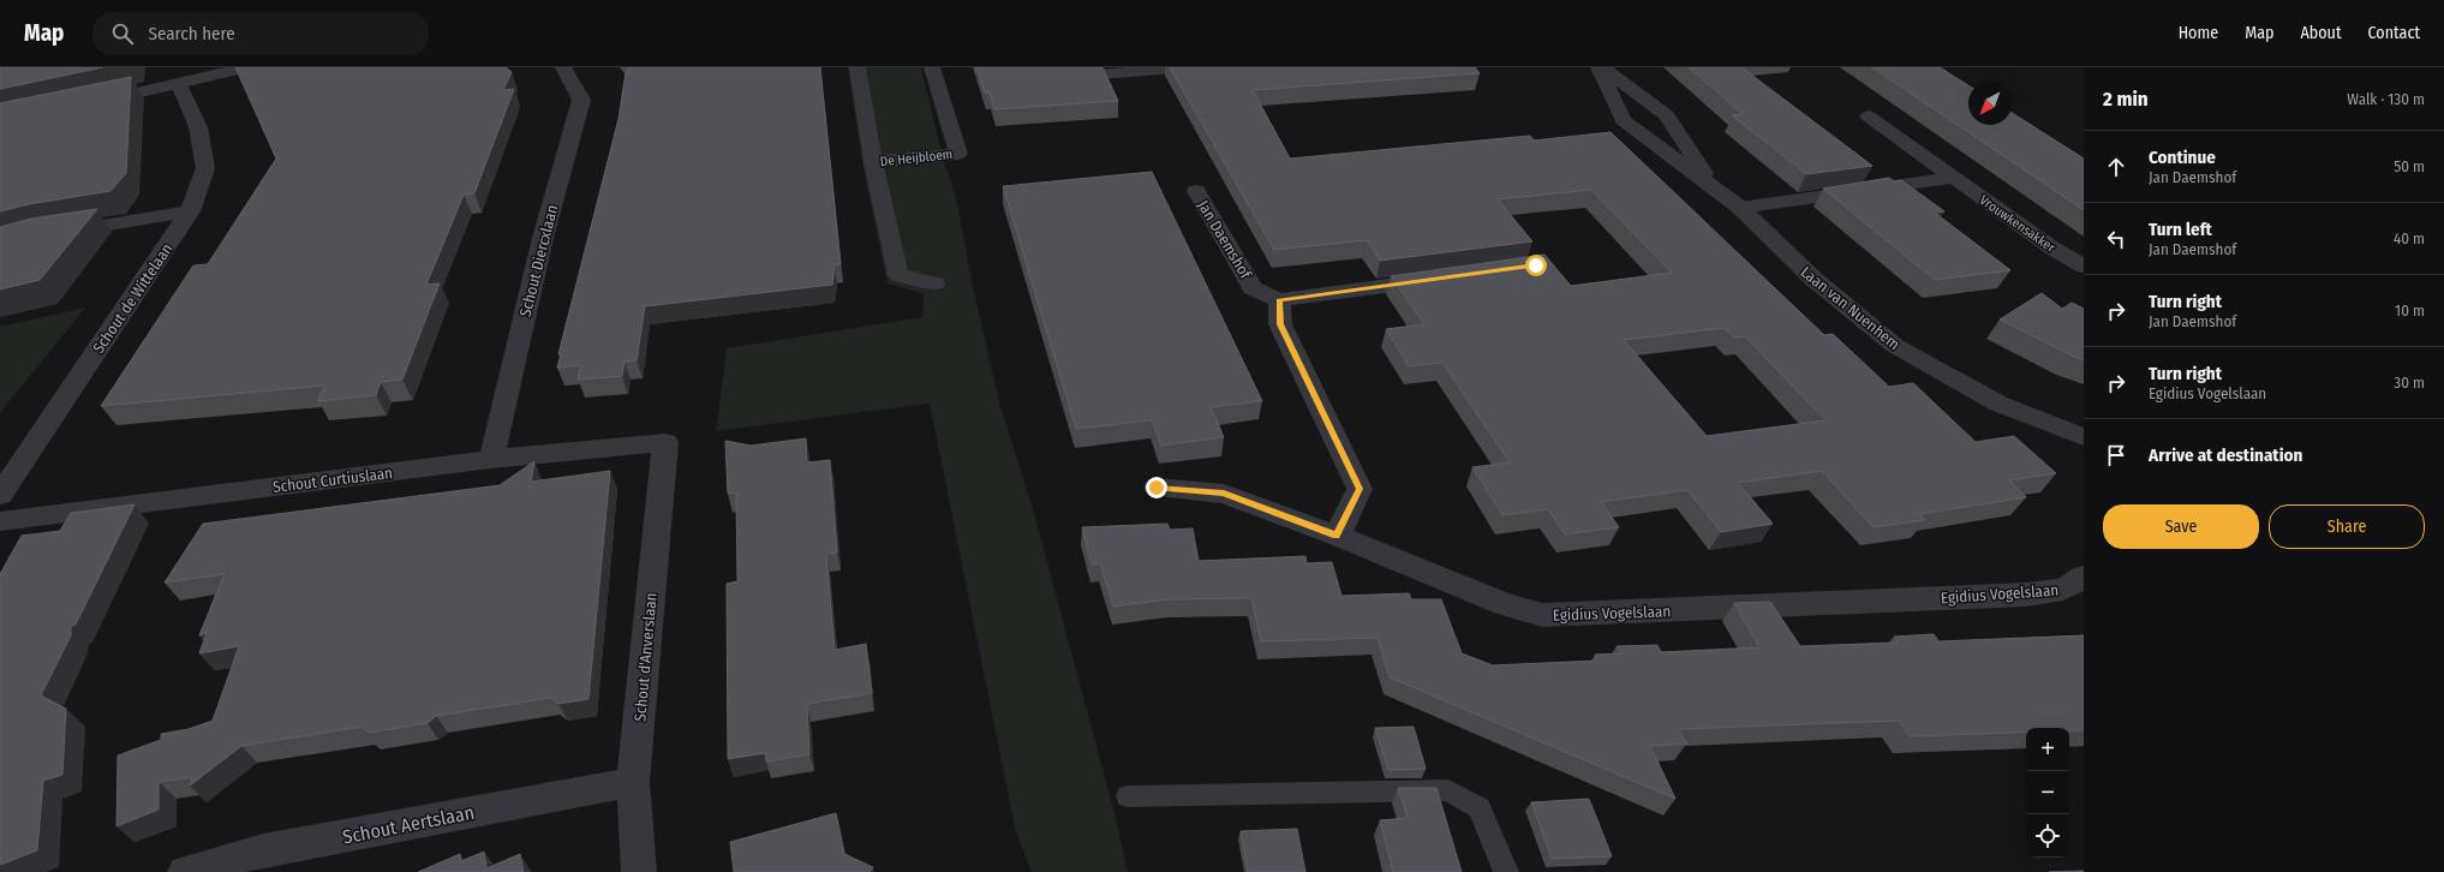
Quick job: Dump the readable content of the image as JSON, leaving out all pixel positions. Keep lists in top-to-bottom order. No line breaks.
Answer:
{"streets":{"street":["De Heijbloem","Vrouwkensakker","Jan Daemshof","Schout Diercxlaan","Schout de Wittelaan","Laan van Nuenhem","Schout Curtiuslaan","Egidius Vogelslaan","Schout d'Anverslaan","Schout Aertslaan"]},"crossings":[["Schout Diercxlaan","Schout Curtiuslaan"],["Schout Curtiuslaan","Schout d'Anverslaan"],["Schout d'Anverslaan","Schout Aertslaan"]],"north":"bottom left","page":{"header":"Map","search":"Search here","nav":["Home","Map","About","Contact"],"heading":["2 min","Walk · 130 m"],"list":[["Continue","Jan Daemshof","50 m"],["Turn left","Jan Daemshof","40 m"],["Turn right","Jan Daemshof","10 m"],["Turn right","Egidius Vogelslaan","30 m"],"Arrive at destination"],"buttons":["Save","Share"],"map_buttons":["+","−"]}}
